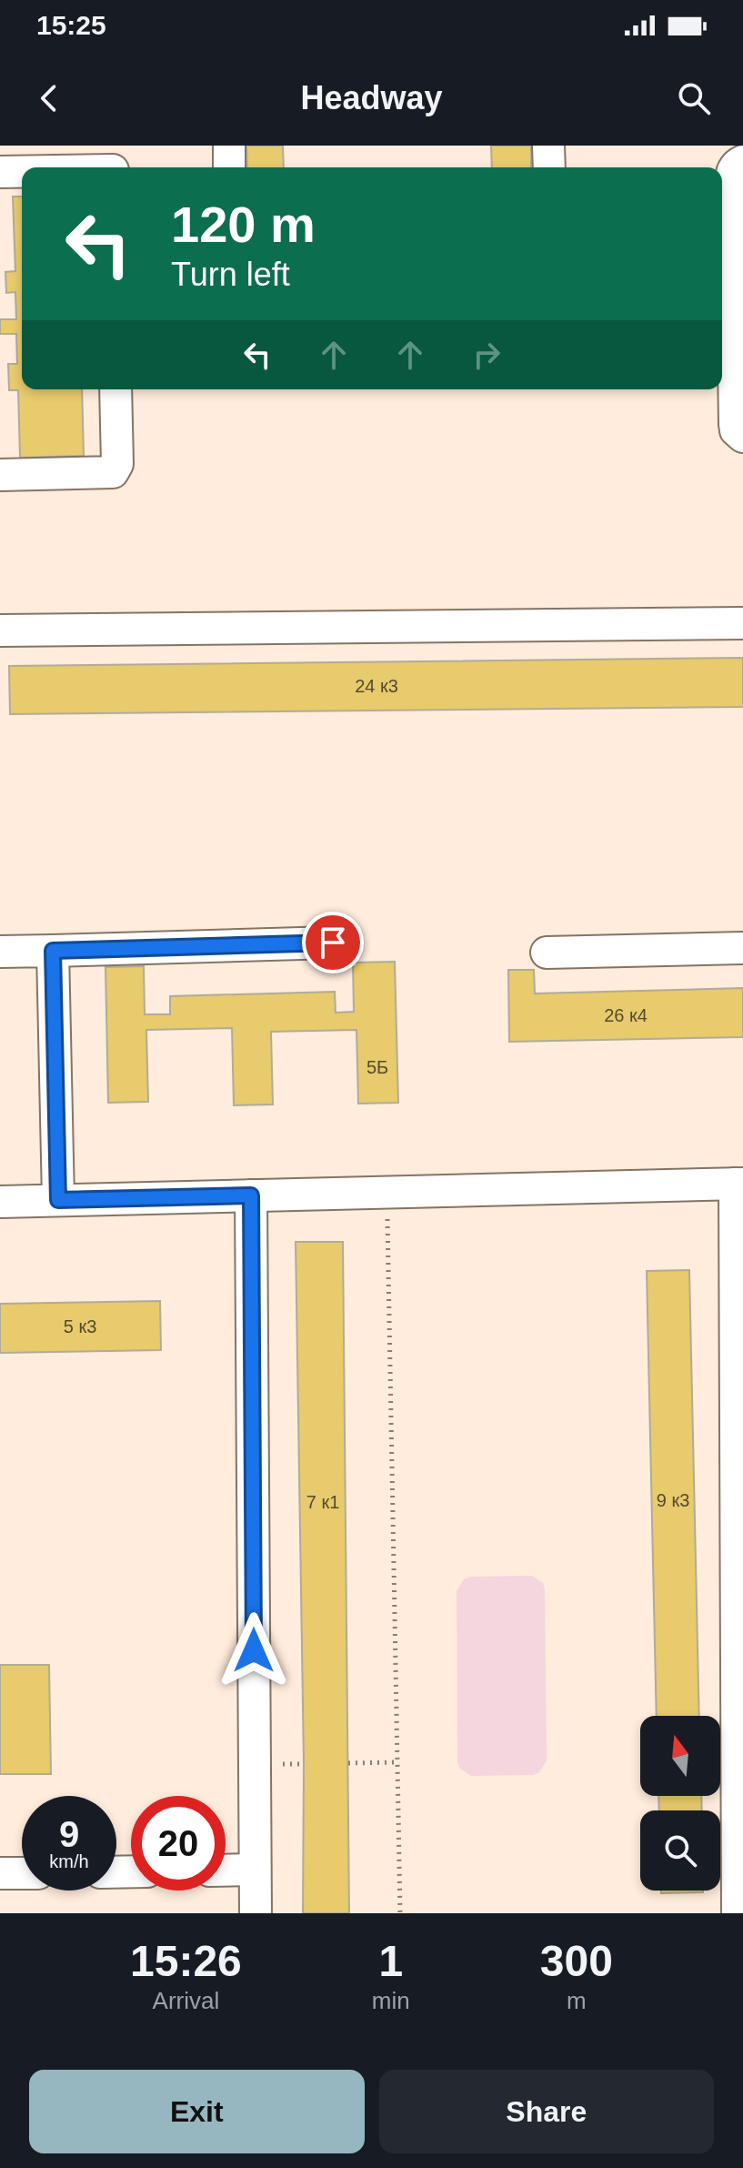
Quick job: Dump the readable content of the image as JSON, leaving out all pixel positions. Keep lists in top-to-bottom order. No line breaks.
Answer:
{"house_numbers":["24 к3","26 к4","5Б","5 к3","9 к3","7 к1"],"north":"top","page":{"status":"15:25","header":"Headway","turn":["120 m","Turn left"],"speed":"9 km/h","limit":"20","eta":["15:26","Arrival","1","min","300","m"],"buttons":["Exit","Share"]}}
